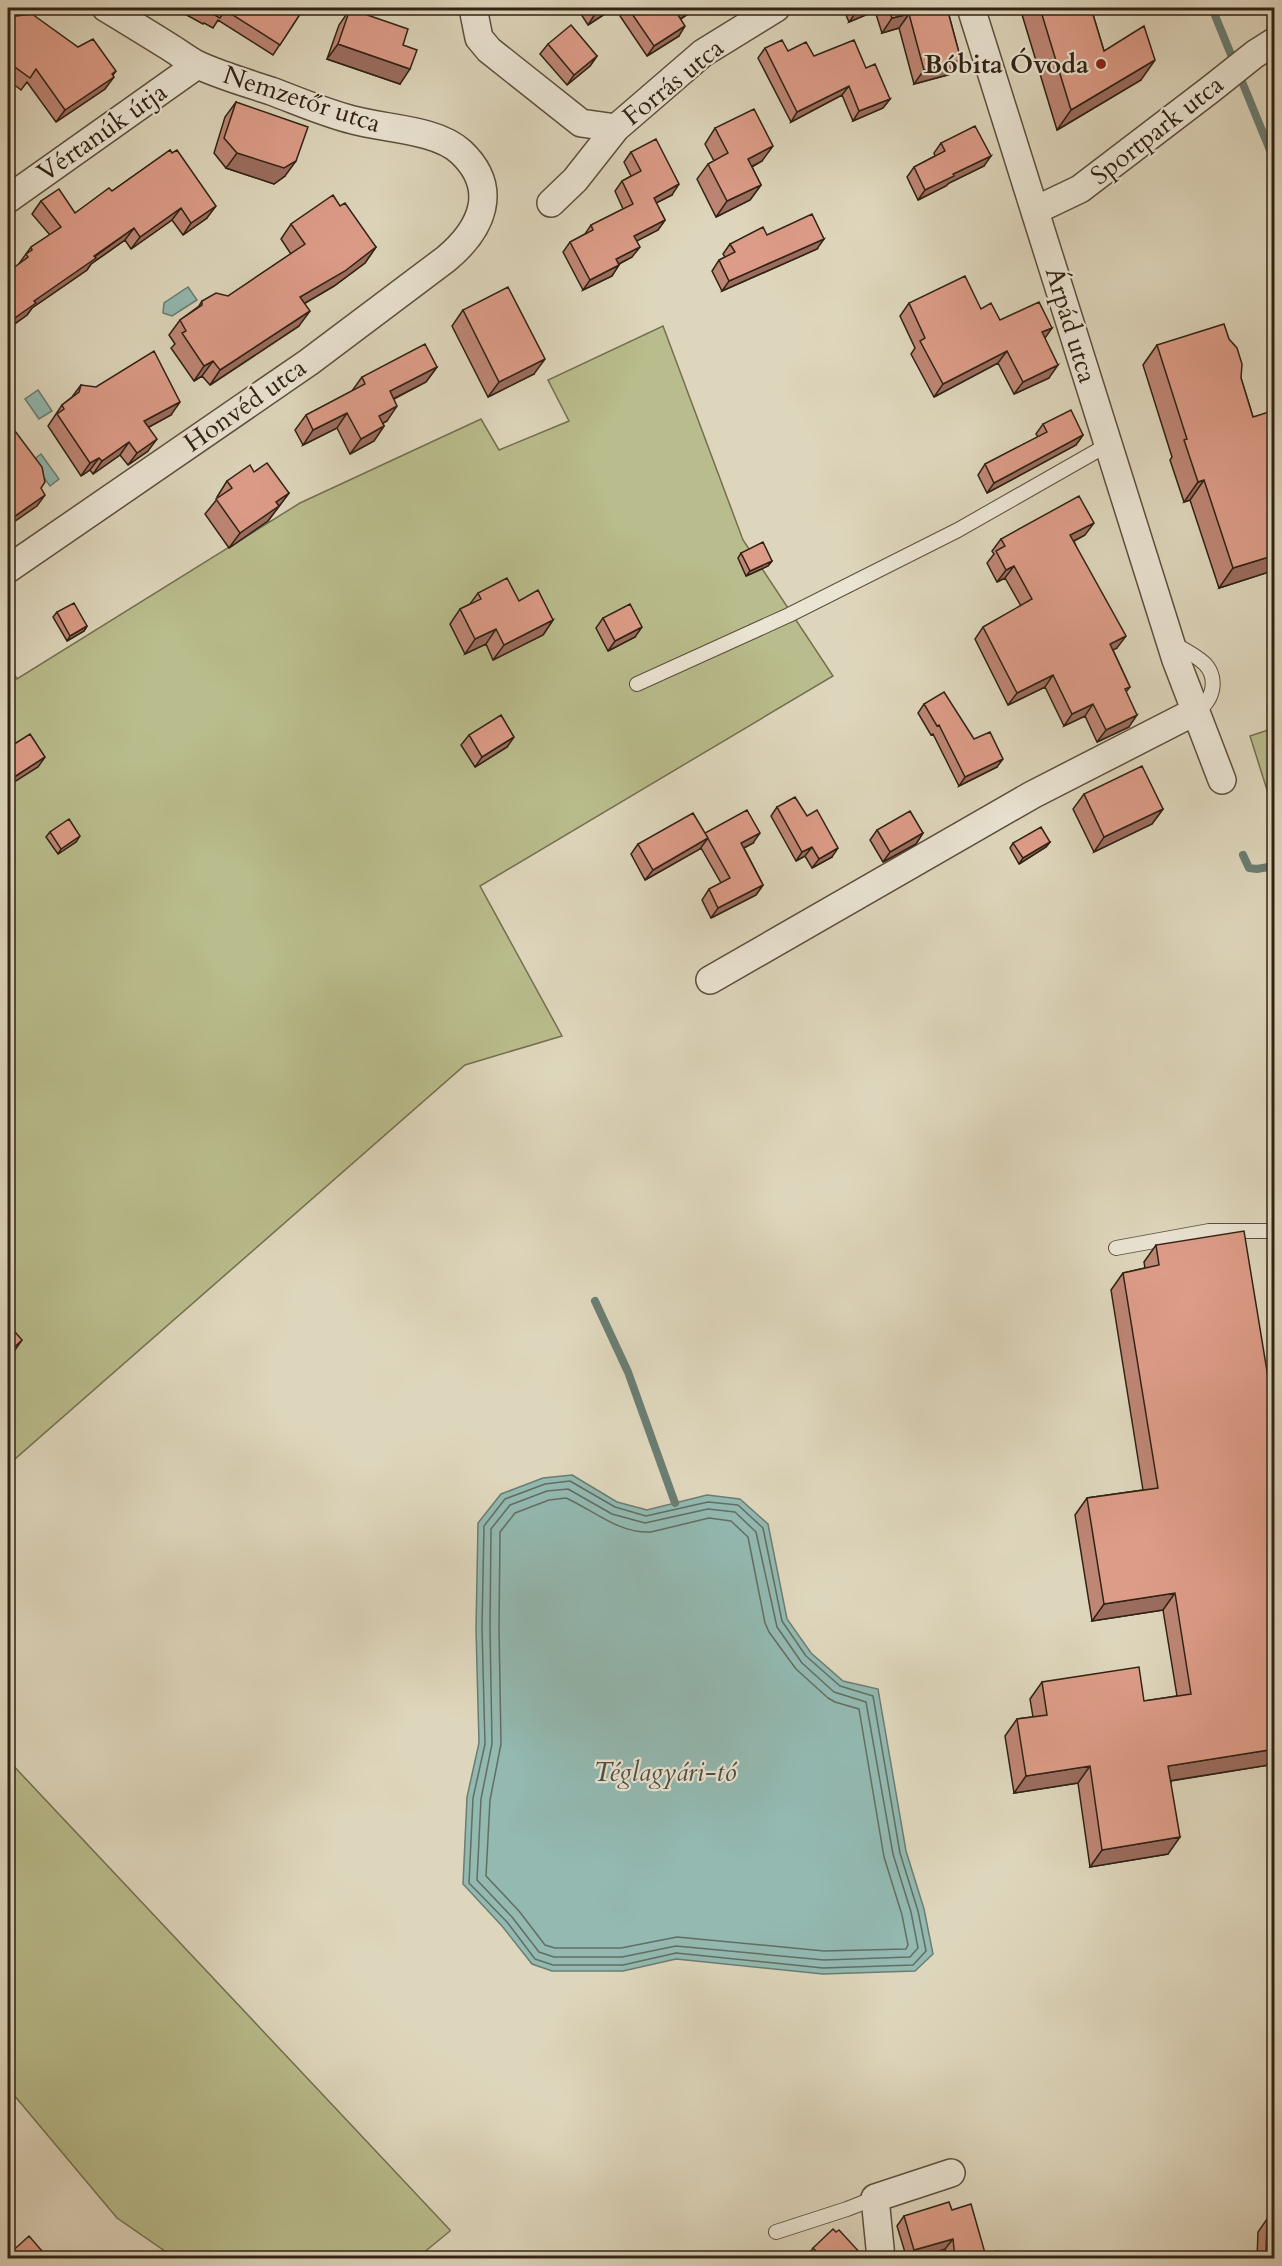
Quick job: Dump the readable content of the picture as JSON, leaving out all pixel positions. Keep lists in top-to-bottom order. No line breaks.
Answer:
{"streets":{"street":["Forrás utca","Nemzetőr utca","Sportpark utca","Vértanúk útja","Árpád utca","Honvéd utca"]},"crossings":[["Nemzetőr utca","Vértanúk útja"],["Nemzetőr utca","Honvéd utca"],["Sportpark utca","Árpád utca"]],"water":["Téglagyári-tó"],"places":["Bóbita Óvoda"]}
